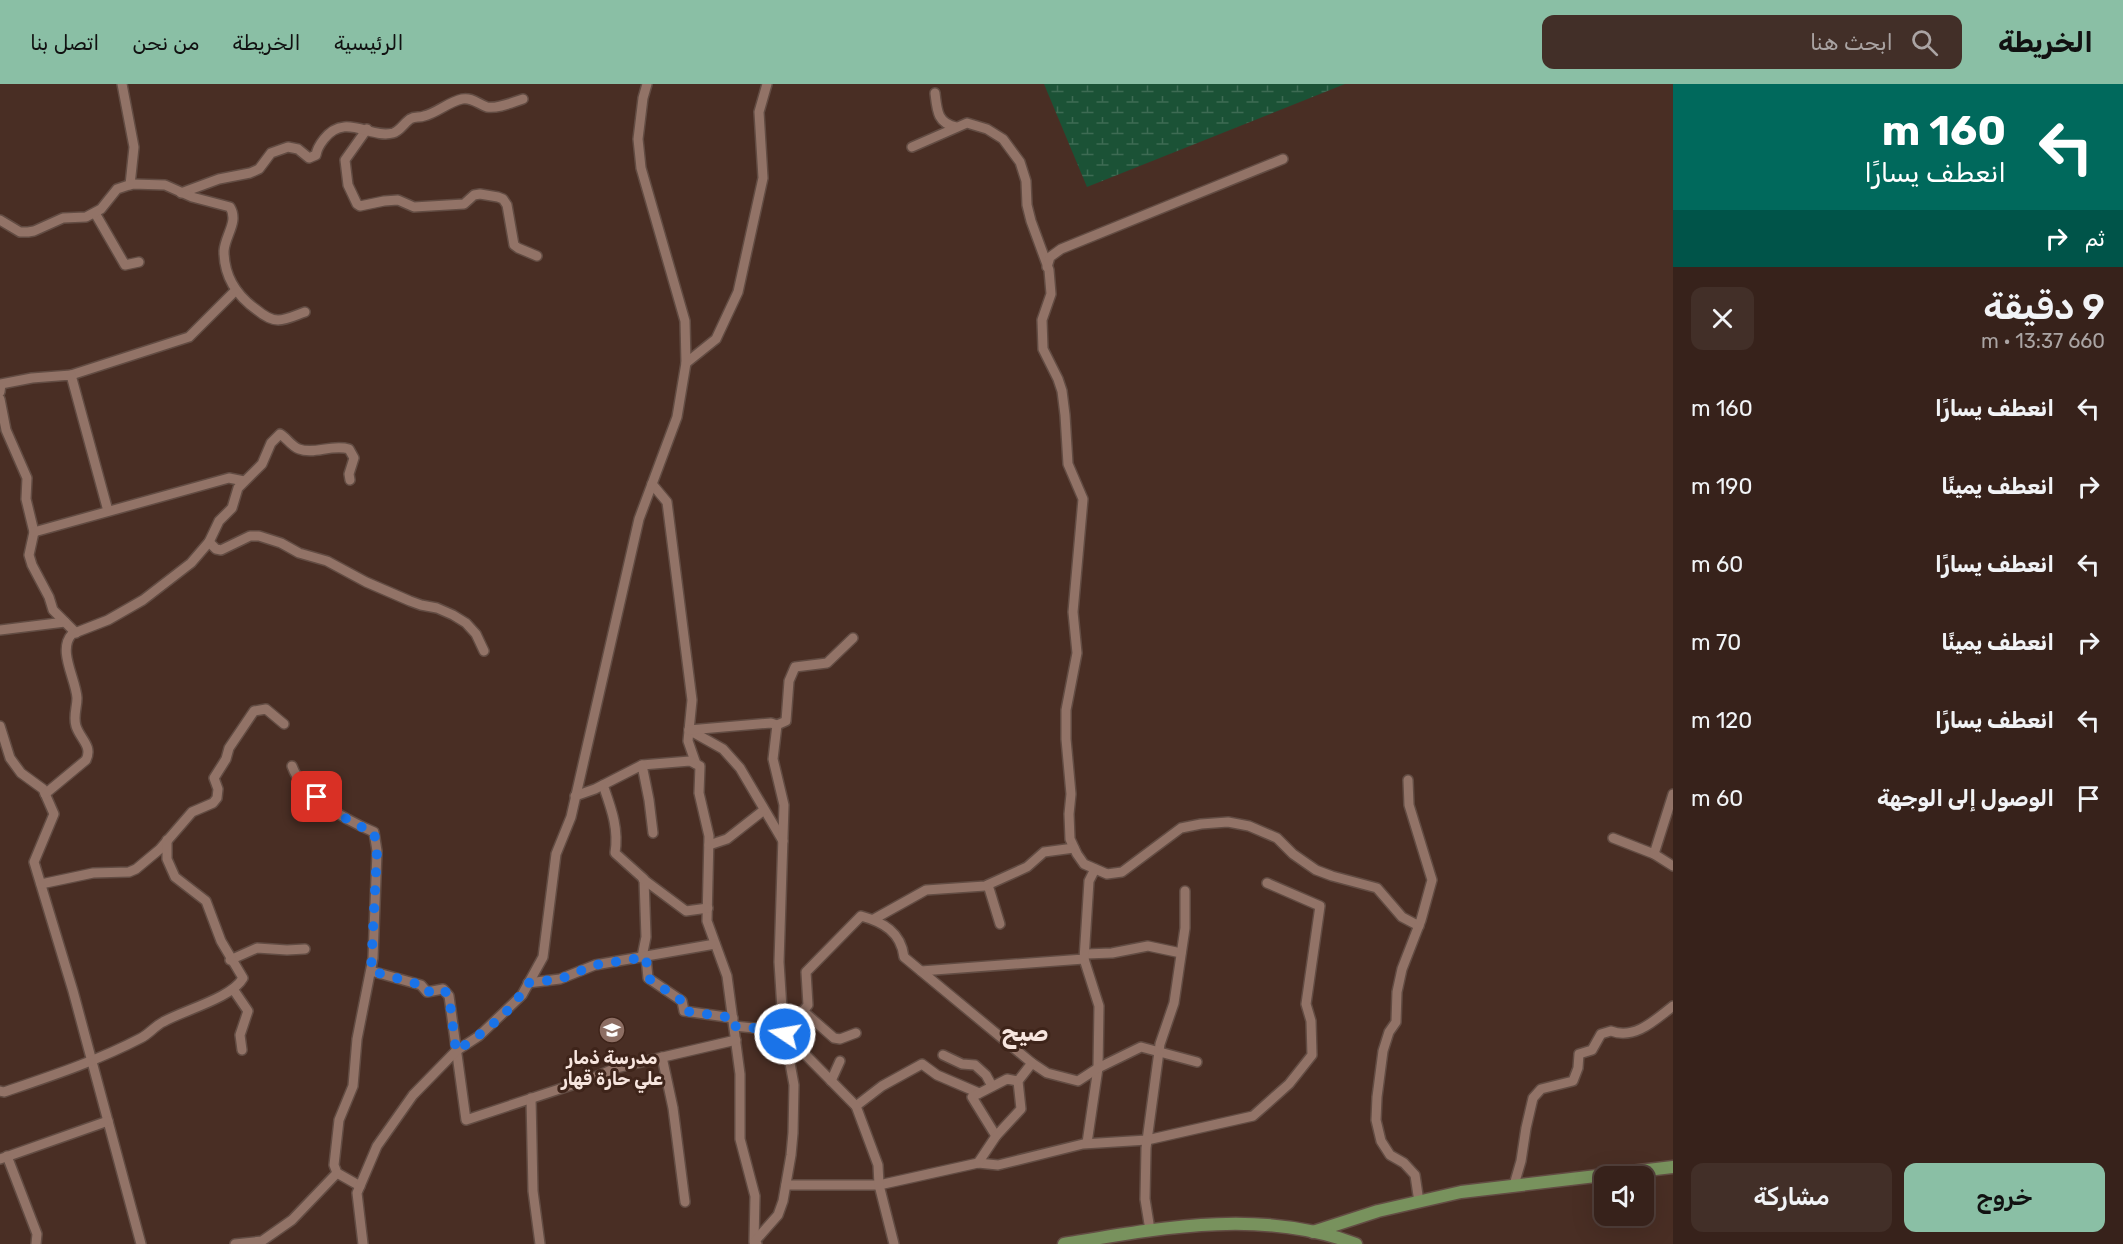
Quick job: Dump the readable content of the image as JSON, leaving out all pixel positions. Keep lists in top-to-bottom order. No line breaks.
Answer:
{"districts":["صيح"],"places":{"school or university":["مدرسة ذمار علي حارة قهار"]},"page":{"header":"الخريطة","search":"ابحث هنا","nav":["الرئيسية","الخريطة","من نحن","اتصل بنا"],"turn":["160 m","انعطف يسارًا"],"then":"ثم","heading":["9 دقيقة","660 m · 13:37"],"list":[{"name":"انعطف يسارًا","value":"160 m"},{"name":"انعطف يمينًا","value":"190 m"},{"name":"انعطف يسارًا","value":"60 m"},{"name":"انعطف يمينًا","value":"70 m"},{"name":"انعطف يسارًا","value":"120 m"},{"name":"الوصول إلى الوجهة","value":"60 m"}],"buttons":["خروج","مشاركة"]}}
